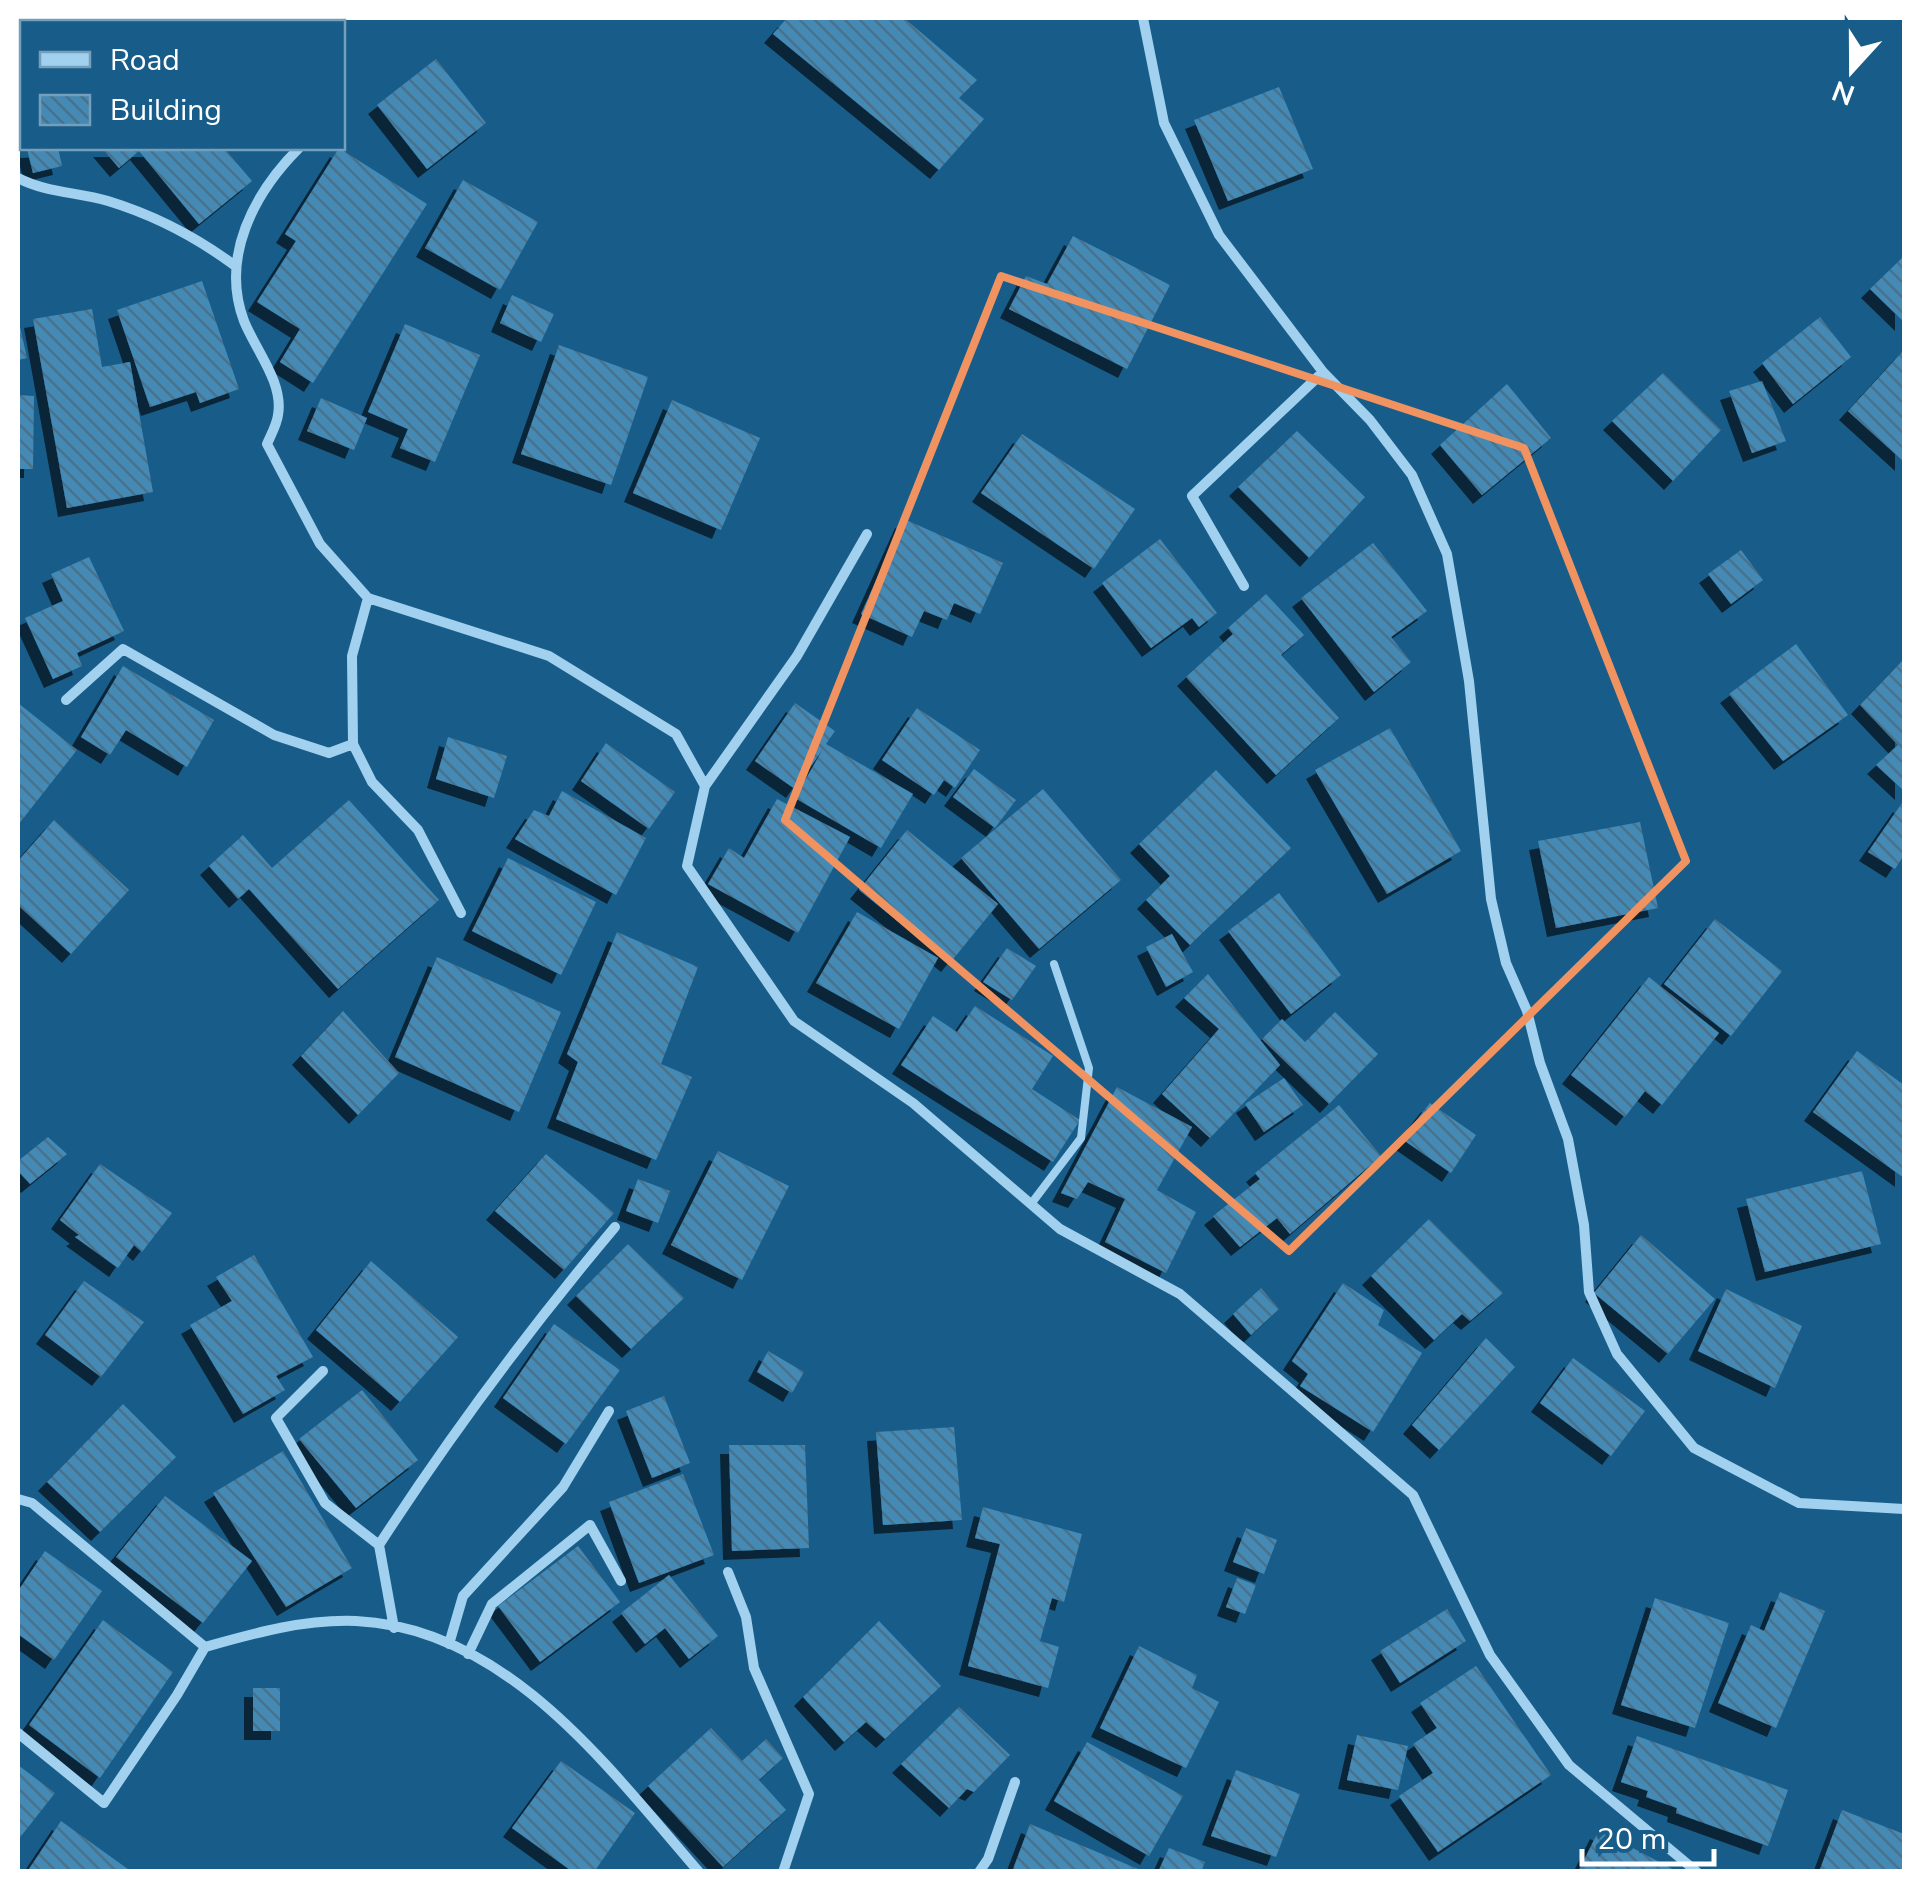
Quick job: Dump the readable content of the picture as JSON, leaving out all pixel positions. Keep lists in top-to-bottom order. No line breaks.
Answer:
{"legend":["Road","Building"],"scale_bar":"20 m","north":"bottom"}
